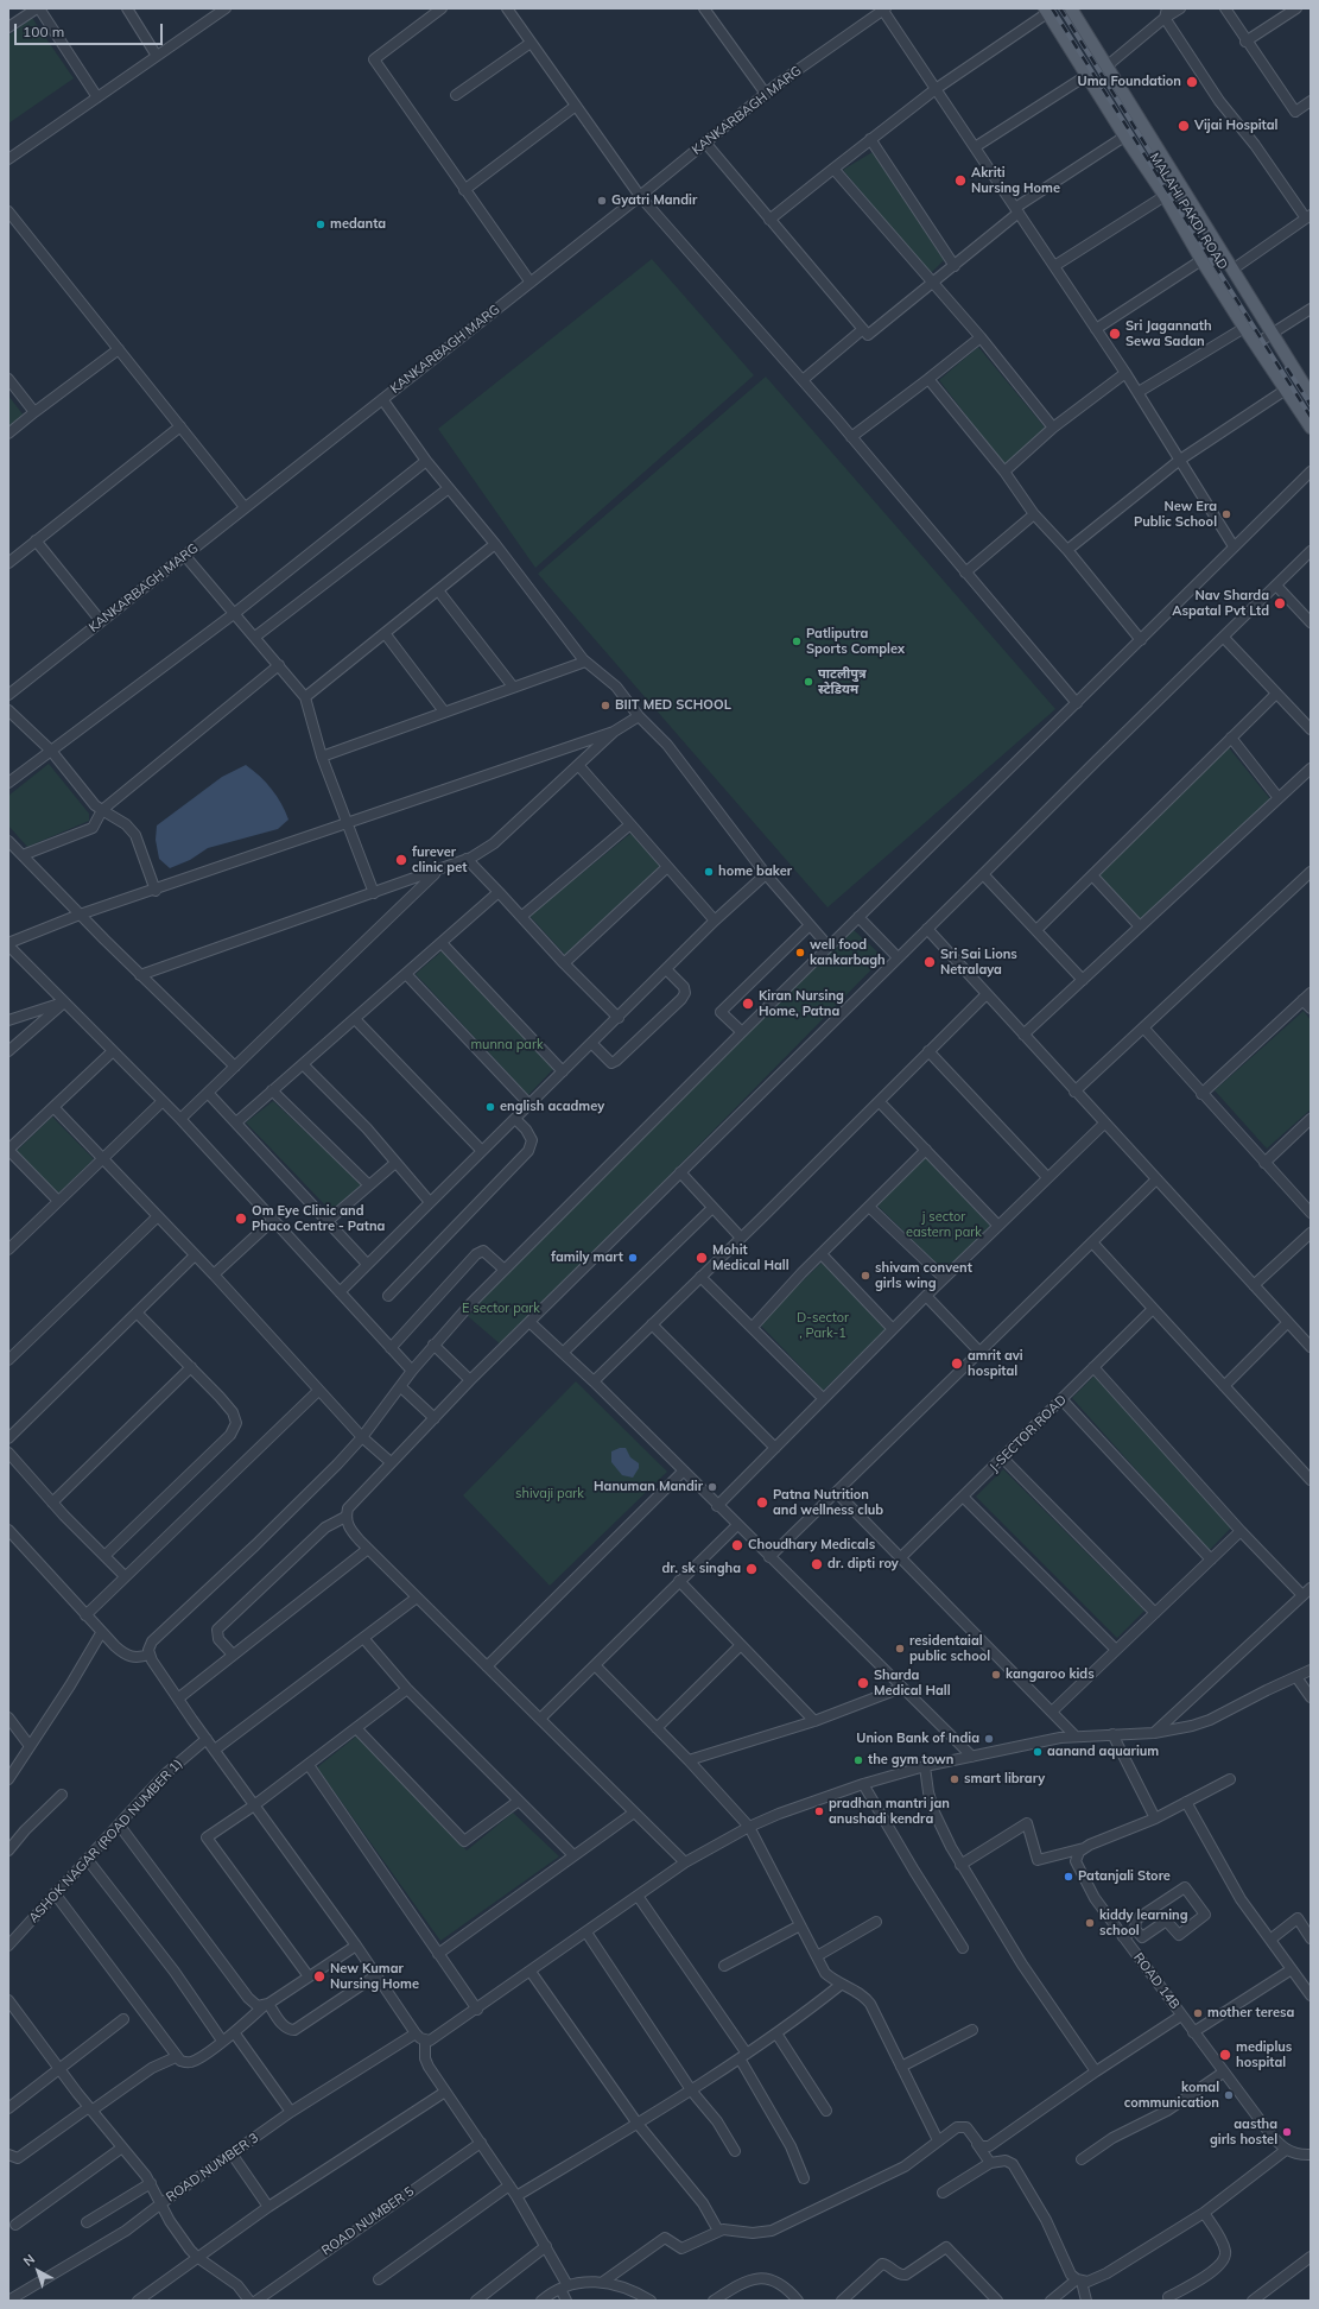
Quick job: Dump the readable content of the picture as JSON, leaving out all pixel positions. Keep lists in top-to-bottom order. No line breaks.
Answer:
{"streets":{"main road":["MALAHI PAKDI ROAD"],"street":["KANKARBAGH MARG","J-SECTOR ROAD","ASHOK NAGAR (ROAD NUMBER 1)","ROAD 14B","ROAD NUMBER 3","ROAD NUMBER 5"]},"parks":["munna park","j sector eastern park","E sector park","D-sector , Park-1","shivaji park"],"places":["Uma Foundation","Vijai Hospital","Akriti Nursing Home","Gyatri Mandir","medanta","Sri Jagannath Sewa Sadan","New Era Public School","Nav Sharda Aspatal Pvt Ltd","Patliputra Sports Complex","पाटलीपुत्र स्टेडियम","BIIT MED SCHOOL","furever clinic pet","home baker","well food kankarbagh","Sri Sai Lions Netralaya","Kiran Nursing Home, Patna","english acadmey","Om Eye Clinic and Phaco Centre - Patna","family mart","Mohit Medical Hall","shivam convent girls wing","amrit avi hospital","Hanuman Mandir","Patna Nutrition and wellness club","Choudhary Medicals","dr. dipti roy","dr. sk singha","residentaial public school","kangaroo kids","Sharda Medical Hall","Union Bank of India","aanand aquarium","the gym town","smart library","pradhan mantri jan anushadi kendra","Patanjali Store","kiddy learning school","New Kumar Nursing Home","mother teresa","mediplus hospital","komal communication","aastha girls hostel"],"scale_bar":"100 m","north":"top left"}
